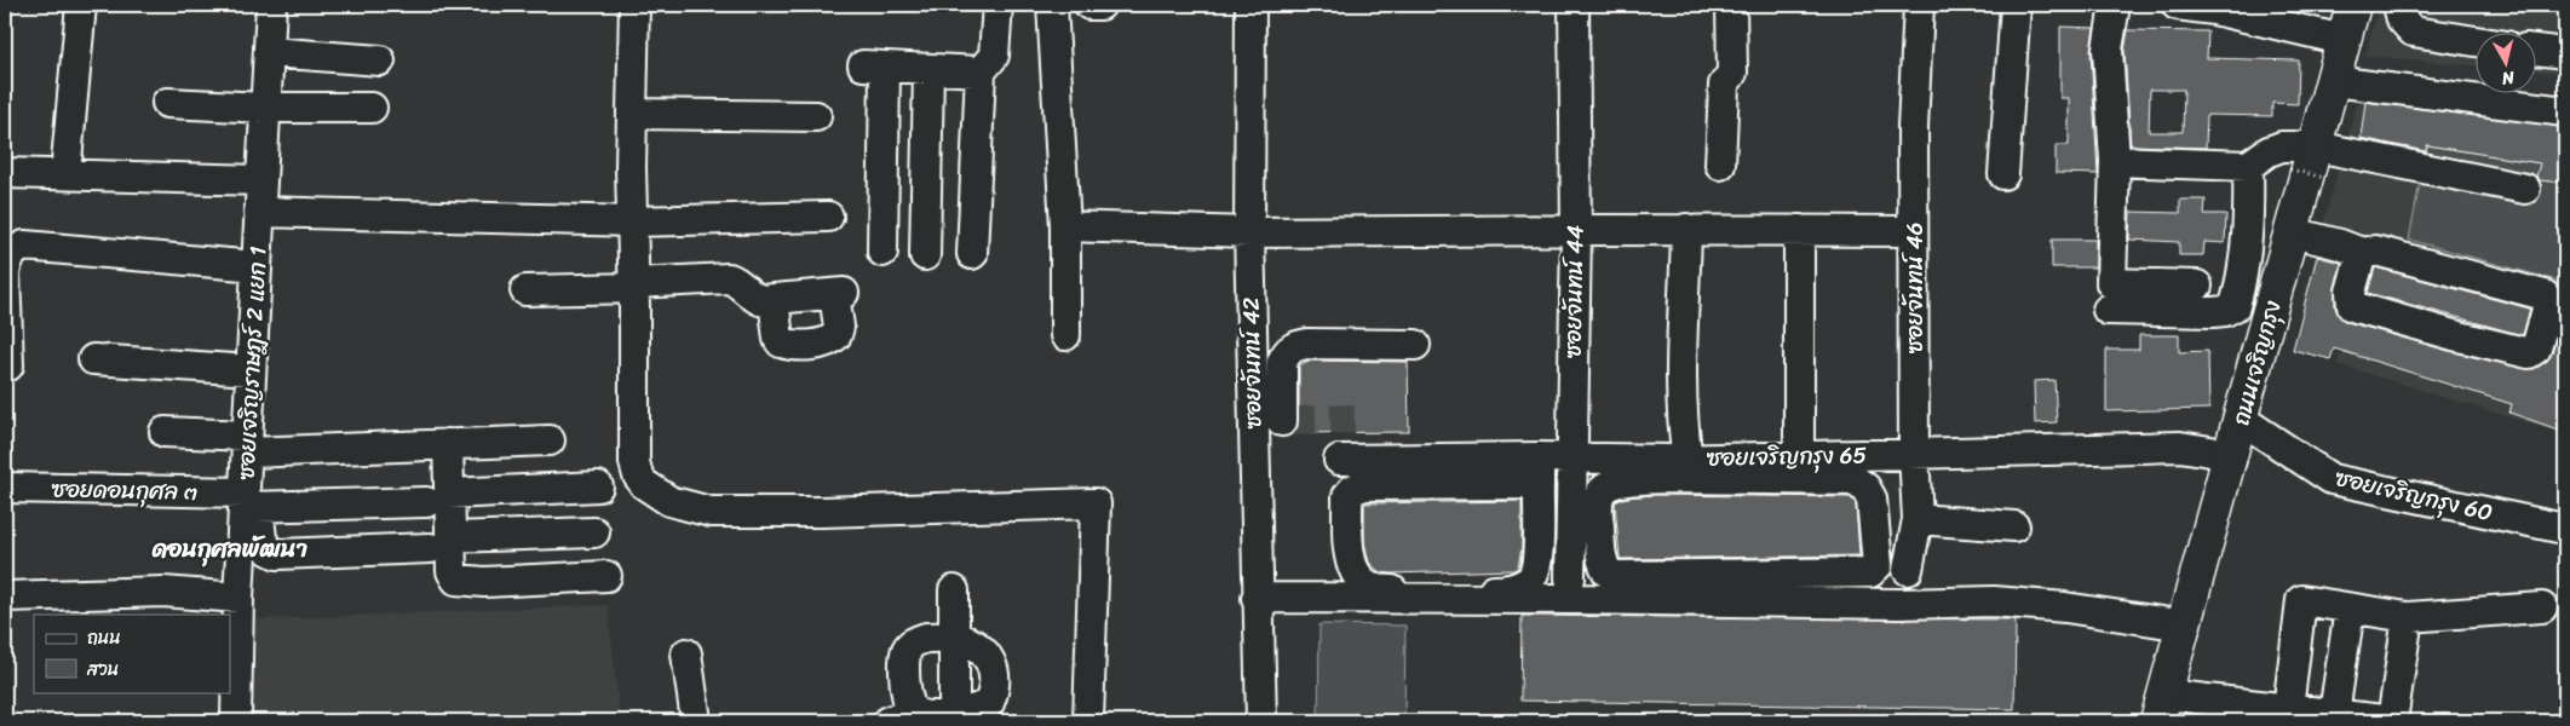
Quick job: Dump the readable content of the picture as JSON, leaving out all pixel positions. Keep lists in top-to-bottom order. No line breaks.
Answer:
{"streets":{"main road":["ถนนเจริญกรุง"],"street":["ซอยจันทน์ 46","ซอยจันทน์ 44","ซอยเจริญราษฎร์ 2 แยก 1","ซอยจันทน์ 42","ซอยเจริญกรุง 65","ซอยดอนกุศล ๓","ซอยเจริญกรุง 60"]},"crossings":[["ซอยจันทน์ 46","ซอยเจริญกรุง 65"],["ซอยจันทน์ 44","ซอยเจริญกรุง 65"],["ซอยเจริญราษฎร์ 2 แยก 1","ซอยดอนกุศล ๓"],["ถนนเจริญกรุง","ซอยเจริญกรุง 65"],["ถนนเจริญกรุง","ซอยเจริญกรุง 60"]],"districts":["ดอนกุศลพัฒนา"],"legend":["ถนน","สวน"],"north":"bottom"}
